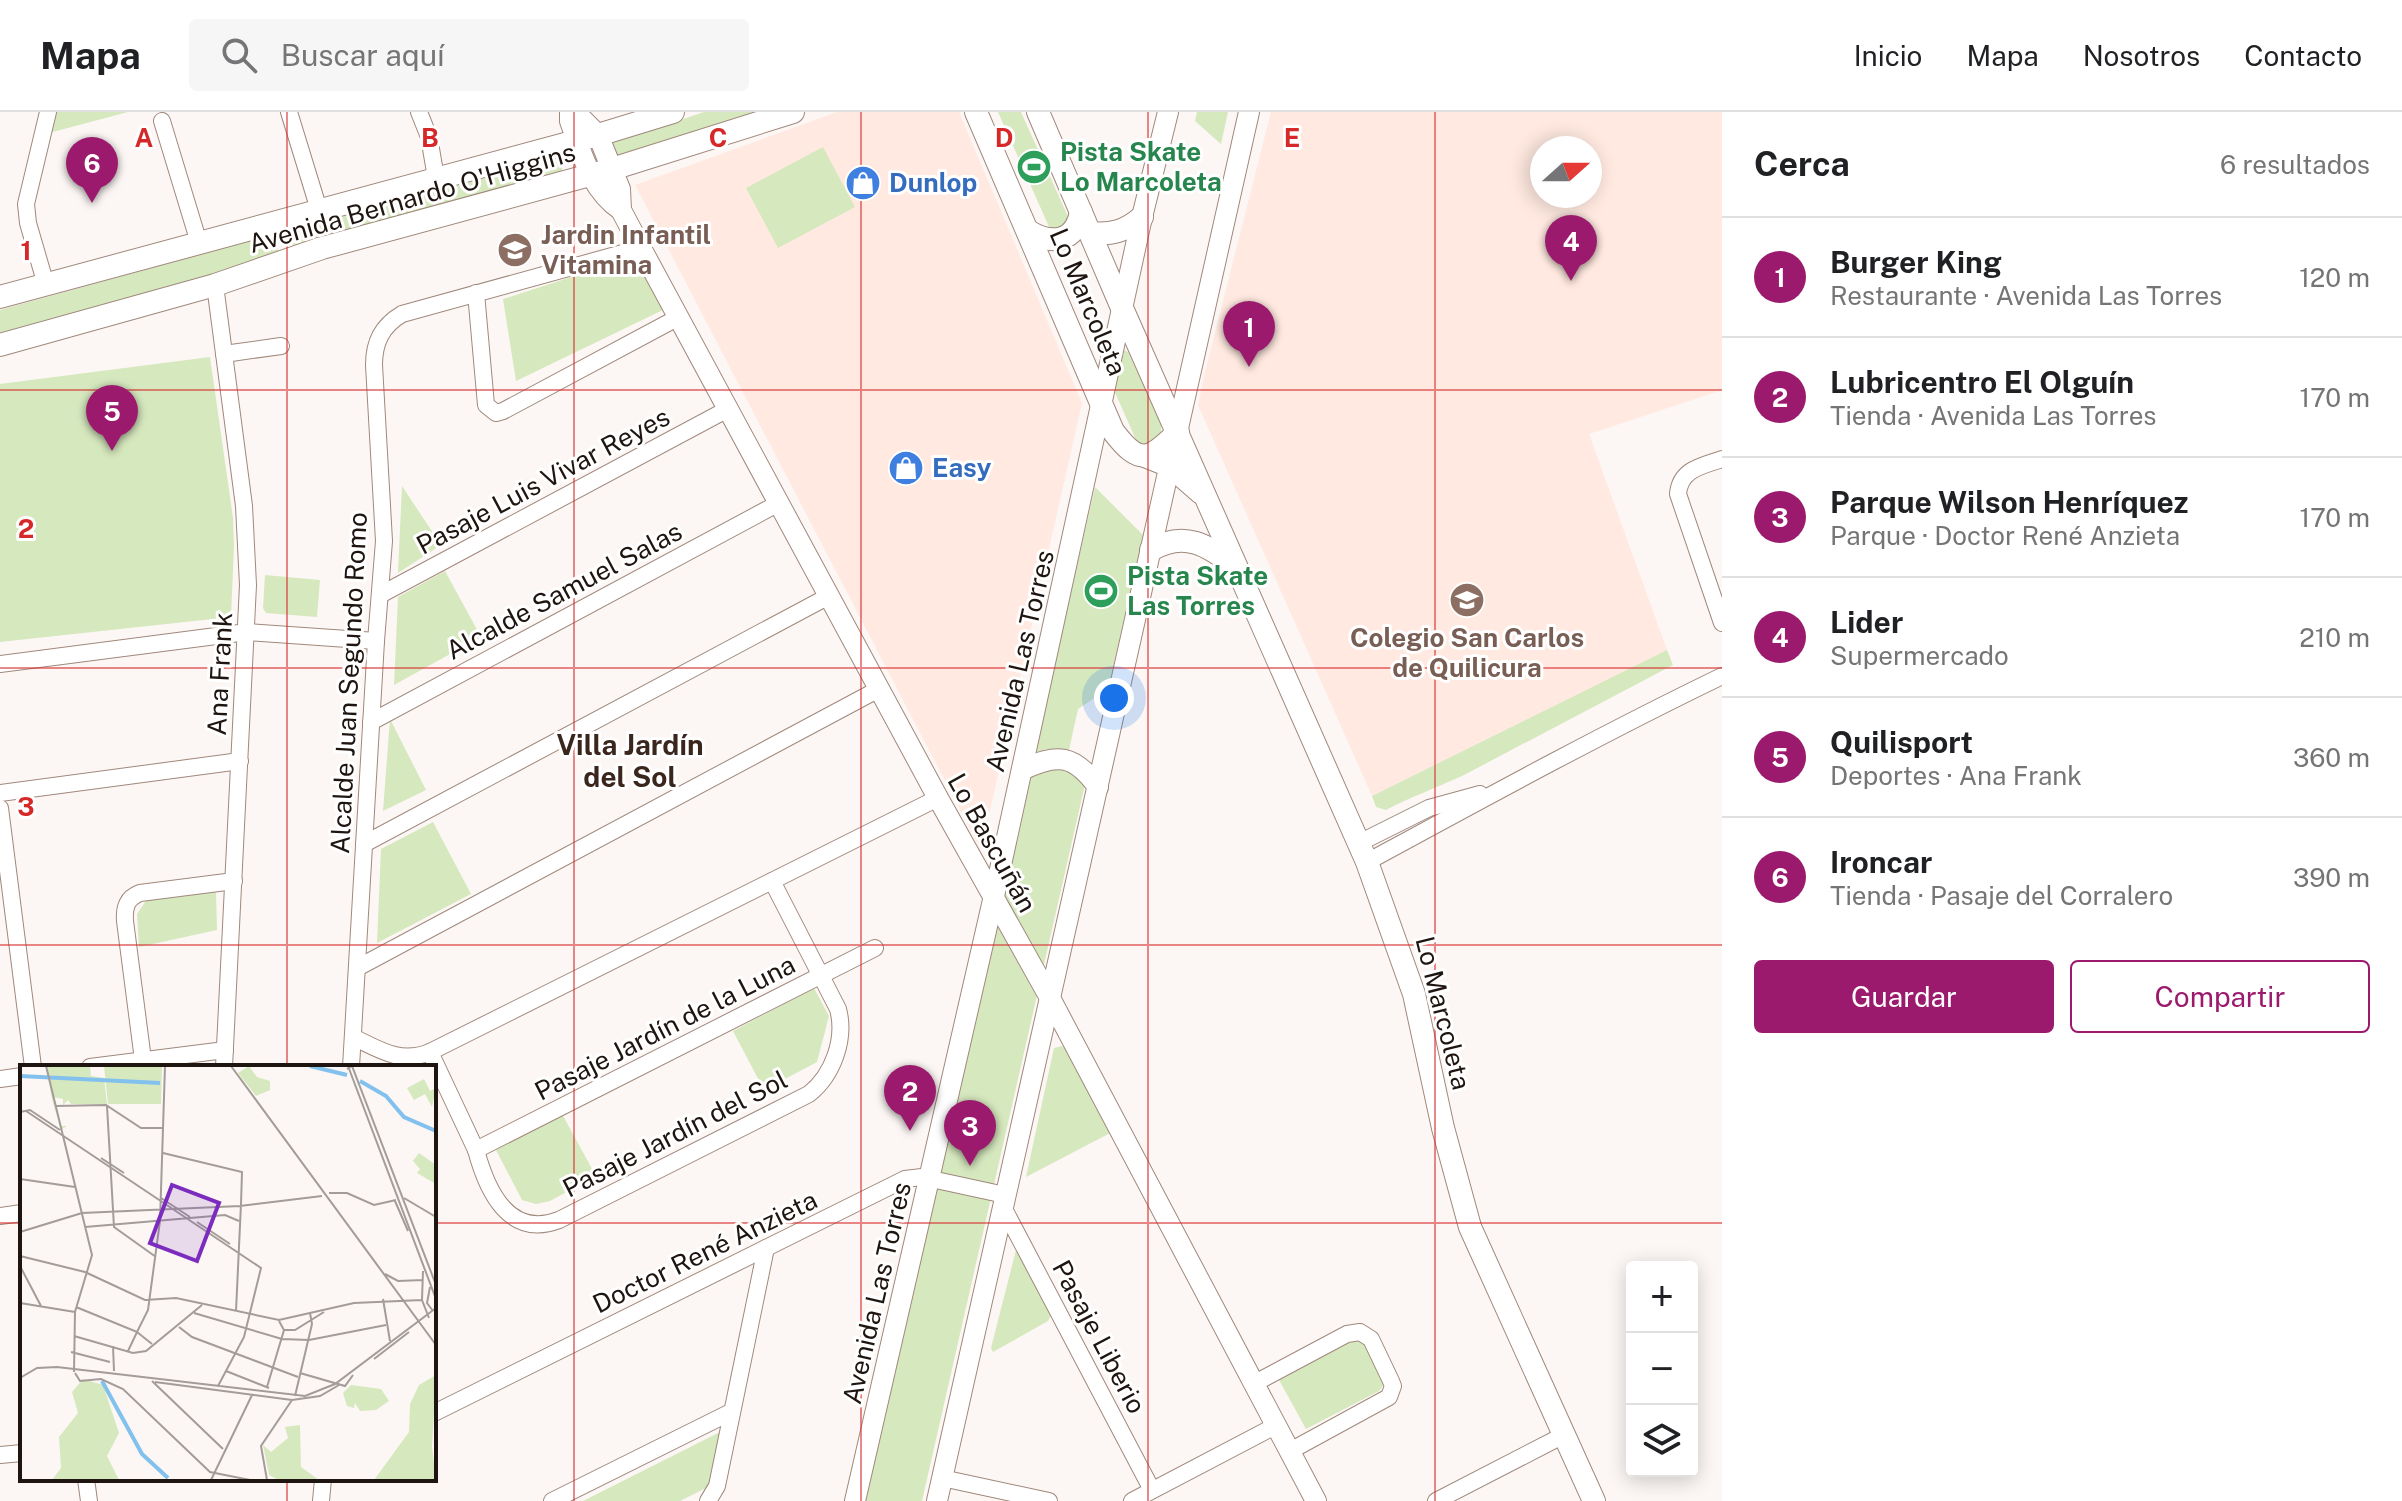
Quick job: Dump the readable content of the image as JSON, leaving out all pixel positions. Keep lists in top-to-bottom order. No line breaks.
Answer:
{"streets":{"main road":["Avenida Bernardo O'Higgins","Lo Marcoleta"],"street":["Pasaje Luis Vivar Reyes","Alcalde Samuel Salas","Avenida Las Torres","Ana Frank","Alcalde Juan Segundo Romo","Lo Bascuñán","Pasaje Jardín de la Luna","Pasaje Jardín del Sol","Doctor René Anzieta","Pasaje Liberio"]},"crossings":[["Avenida Bernardo O'Higgins","Ana Frank"],["Avenida Bernardo O'Higgins","Lo Bascuñán"],["Lo Marcoleta","Avenida Las Torres"],["Pasaje Luis Vivar Reyes","Alcalde Juan Segundo Romo"],["Pasaje Luis Vivar Reyes","Lo Bascuñán"],["Alcalde Samuel Salas","Alcalde Juan Segundo Romo"],["Alcalde Samuel Salas","Lo Bascuñán"],["Avenida Las Torres","Lo Bascuñán"],["Avenida Las Torres","Doctor René Anzieta"],["Pasaje Jardín de la Luna","Pasaje Jardín del Sol"],["Doctor René Anzieta","Pasaje Liberio"]],"districts":["Villa Jardín del Sol"],"places":{"sports":["Pista Skate Lo Marcoleta","Pista Skate Las Torres"],"shop":["Dunlop","Easy"],"school or university":["Jardin Infantil Vitamina","Colegio San Carlos de Quilicura"]},"north":"right","page":{"header":"Mapa","search":"Buscar aquí","nav":["Inicio","Mapa","Nosotros","Contacto"],"heading":["Cerca","6 resultados"],"pins":["6","4","1","5","2","3"],"list":[{"mark":"1","name":"Burger King","note":"Restaurante · Avenida Las Torres","value":"120 m"},{"mark":"2","name":"Lubricentro El Olguín","note":"Tienda · Avenida Las Torres","value":"170 m"},{"mark":"3","name":"Parque Wilson Henríquez","note":"Parque · Doctor René Anzieta","value":"170 m"},{"mark":"4","name":"Lider","note":"Supermercado","value":"210 m"},{"mark":"5","name":"Quilisport","note":"Deportes · Ana Frank","value":"360 m"},{"mark":"6","name":"Ironcar","note":"Tienda · Pasaje del Corralero","value":"390 m"}],"buttons":["Guardar","Compartir"],"map_buttons":["+","−"]},"grid":{"columns":["A","B","C","D","E"],"rows":["1","2","3"]}}
